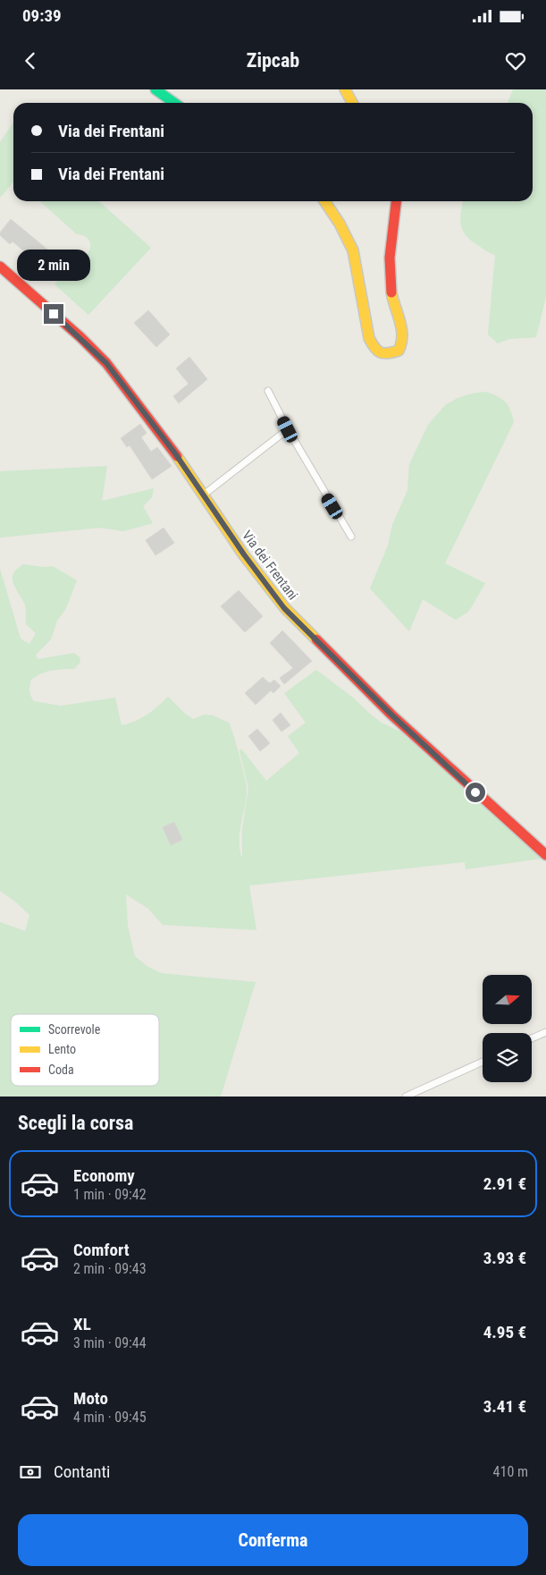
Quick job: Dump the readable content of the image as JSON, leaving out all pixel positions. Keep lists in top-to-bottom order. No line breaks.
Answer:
{"streets":{"main road":["Via dei Frentani"]},"legend":["Scorrevole","Lento","Coda"],"north":"right","page":{"status":"09:39","header":"Zipcab","banner":["Via dei Frentani","Via dei Frentani"],"bubble":"2 min","heading":"Scegli la corsa","list":[{"name":"Economy","note":"1 min · 09:42","value":"2.91 €"},{"name":"Comfort","note":"2 min · 09:43","value":"3.93 €"},{"name":"XL","note":"3 min · 09:44","value":"4.95 €"},{"name":"Moto","note":"4 min · 09:45","value":"3.41 €"}],"pay":["Contanti","410 m"],"buttons":"Conferma"}}
